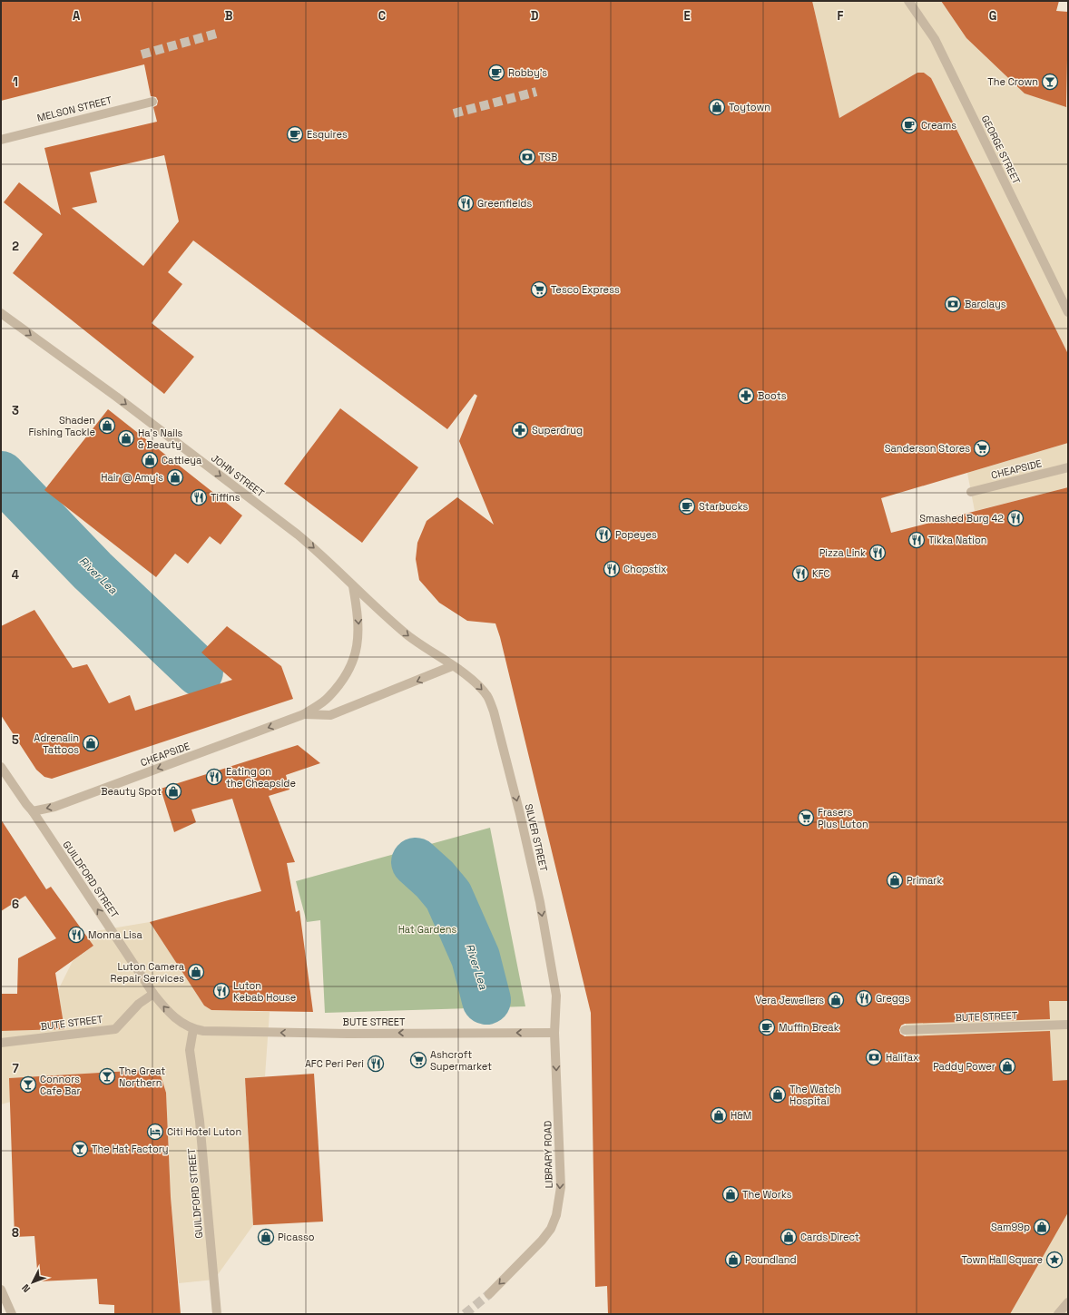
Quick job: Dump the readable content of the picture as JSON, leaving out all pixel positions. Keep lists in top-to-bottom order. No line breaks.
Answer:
{"streets":{"street":["MELSON STREET","GEORGE STREET","CHEAPSIDE","JOHN STREET","SILVER STREET","GUILDFORD STREET","BUTE STREET","LIBRARY ROAD"]},"crossings":[["CHEAPSIDE","GUILDFORD STREET"],["JOHN STREET","SILVER STREET"],["SILVER STREET","BUTE STREET"],["SILVER STREET","LIBRARY ROAD"],["GUILDFORD STREET","BUTE STREET"],["BUTE STREET","LIBRARY ROAD"]],"one_way":["CHEAPSIDE","JOHN STREET","SILVER STREET","GUILDFORD STREET","BUTE STREET","LIBRARY ROAD"],"water":["River Lea"],"parks":["Hat Gardens"],"places":{"cafe":["Robby's","Creams","Esquires","Starbucks","Muffin Break"],"bar":["The Crown","The Great Northern","Connors Cafe Bar","The Hat Factory"],"shop":["Toytown","Shaden Fishing Tackle","Ha's Nails & Beauty","Cattleya","Hair @ Amy's","Adrenalin Tattoos","Beauty Spot","Primark","Luton Camera Repair Services","Vera Jewellers","Paddy Power","The Watch Hospital","H&M","The Works","Sam99p","Picasso","Cards Direct","Poundland"],"bank":["TSB","Barclays","Halifax"],"restaurant":["Greenfields","Tiffins","Smashed Burg 42","Popeyes","Tikka Nation","Pizza Link","Chopstix","KFC","Eating on the Cheapside","Monna Lisa","Luton Kebab House","Greggs","AFC Peri Peri"],"supermarket":["Tesco Express","Sanderson Stores","Frasers Plus Luton","Ashcroft Supermarket"],"pharmacy":["Boots","Superdrug"],"hotel":["Citi Hotel Luton"],"place":["Town Hall Square"]},"north":"bottom left","grid":{"columns":["A","B","C","D","E","F","G"],"rows":["1","2","3","4","5","6","7","8"]}}
